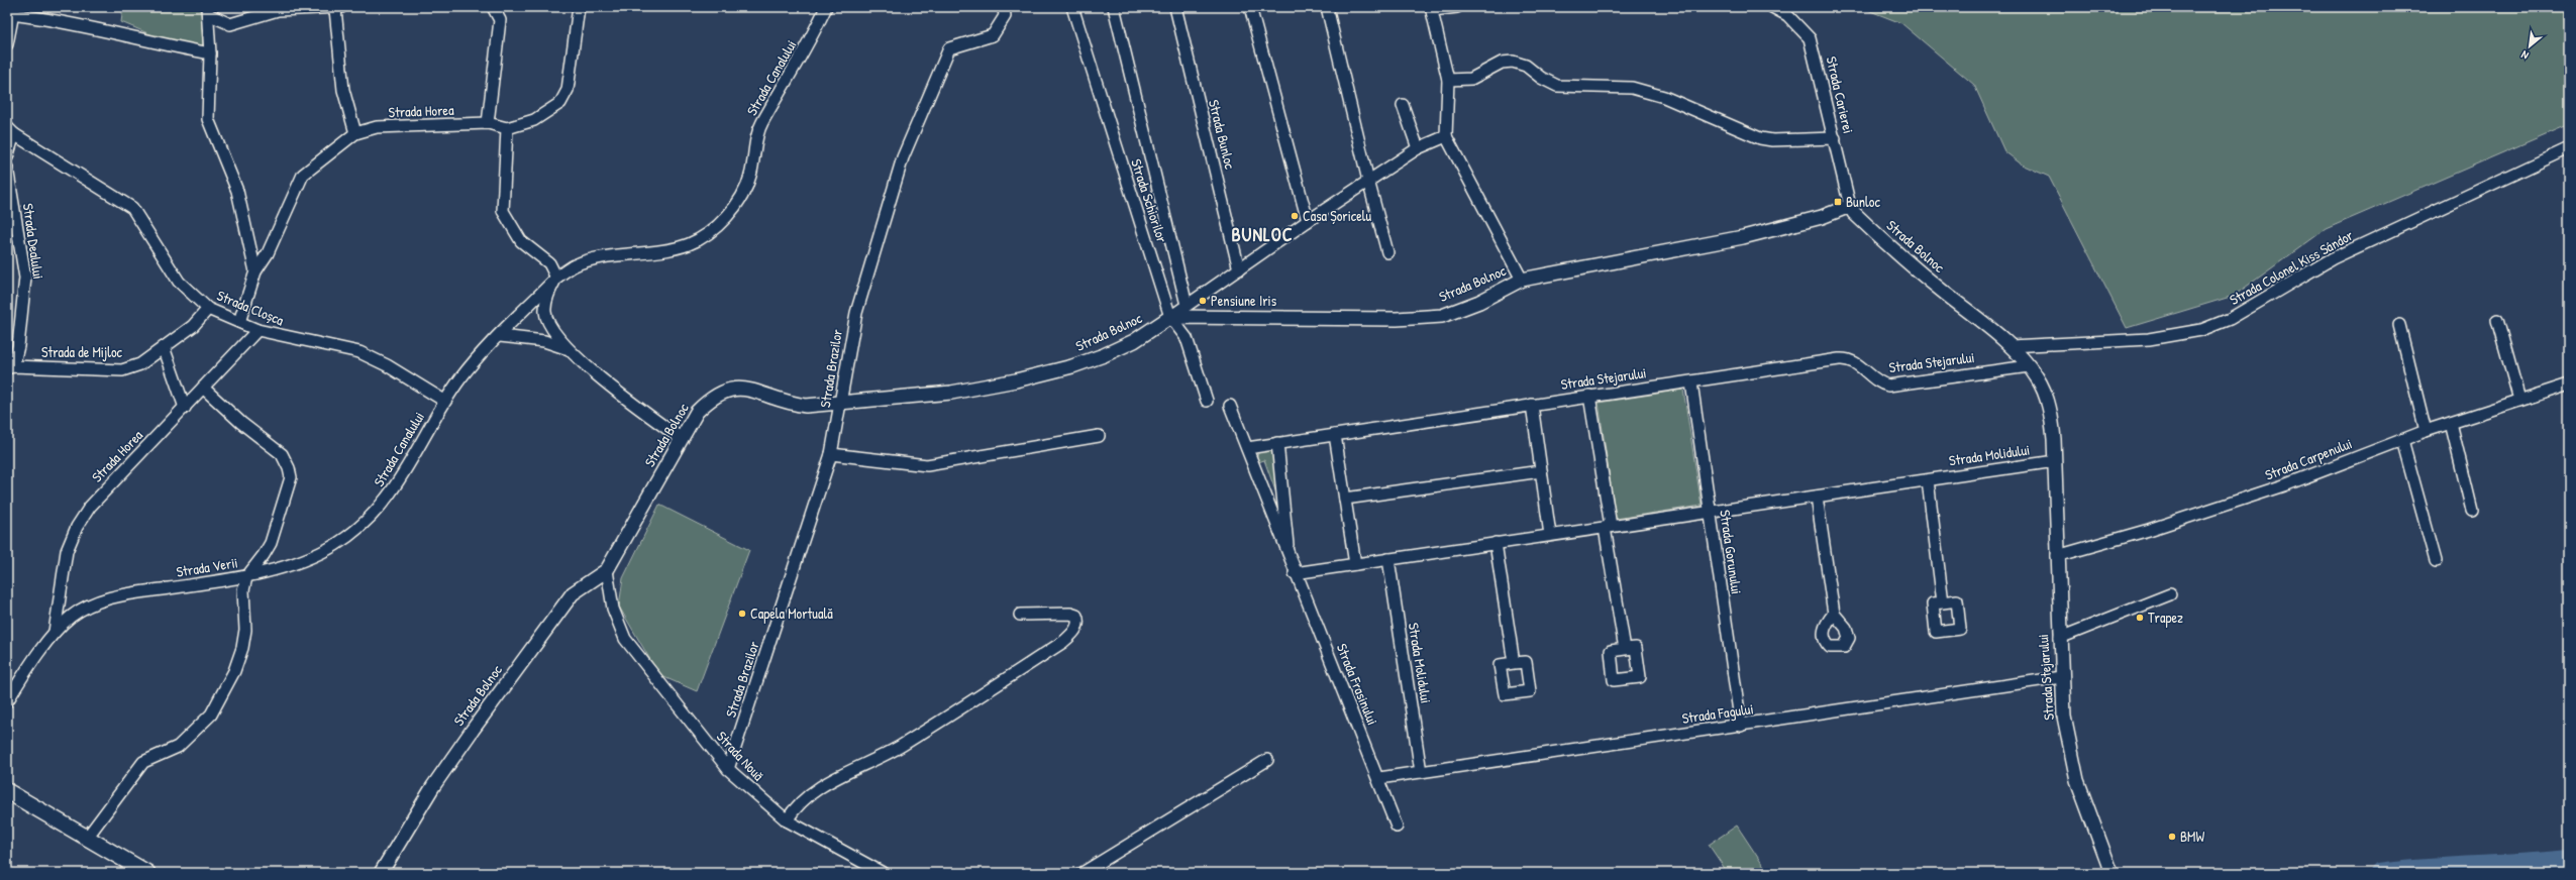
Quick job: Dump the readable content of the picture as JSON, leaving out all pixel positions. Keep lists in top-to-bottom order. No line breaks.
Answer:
{"streets":{"street":["Strada Canalului","Strada Carierei","Strada Horea","Strada Bunloc","Strada Schiorilor","Strada Dealului","Strada Bolnoc","Strada Colonel Kiss Sándor","Strada Cloșca","Strada de Mijloc","Strada Stejarului","Strada Brazilor","Strada Molidului","Strada Carpenului","Strada Gorunului","Strada Verii","Strada Frasinului","Strada Fagului","Strada Nouă"]},"crossings":[["Strada Canalului","Strada Cloșca"],["Strada Canalului","Strada Verii"],["Strada Carierei","Strada Bolnoc"],["Strada Horea","Strada Cloșca"],["Strada Horea","Strada Verii"],["Strada Schiorilor","Strada Bolnoc"],["Strada Dealului","Strada de Mijloc"],["Strada Bolnoc","Strada Colonel Kiss Sándor"],["Strada Bolnoc","Strada Stejarului"],["Strada Bolnoc","Strada Brazilor"],["Strada Bolnoc","Strada Nouă"],["Strada Cloșca","Strada de Mijloc"],["Strada Stejarului","Strada Molidului"],["Strada Stejarului","Strada Carpenului"],["Strada Stejarului","Strada Gorunului"],["Strada Stejarului","Strada Frasinului"],["Strada Stejarului","Strada Fagului"],["Strada Brazilor","Strada Nouă"],["Strada Molidului","Strada Gorunului"],["Strada Molidului","Strada Frasinului"],["Strada Molidului","Strada Fagului"],["Strada Gorunului","Strada Fagului"],["Strada Frasinului","Strada Fagului"]],"districts":["BUNLOC"],"places":{"transit":["Bunloc"],"other":["Casa Șoricelu","Pensiune Iris","Capela Mortuală","Trapez","BMW"]},"north":"bottom left"}
